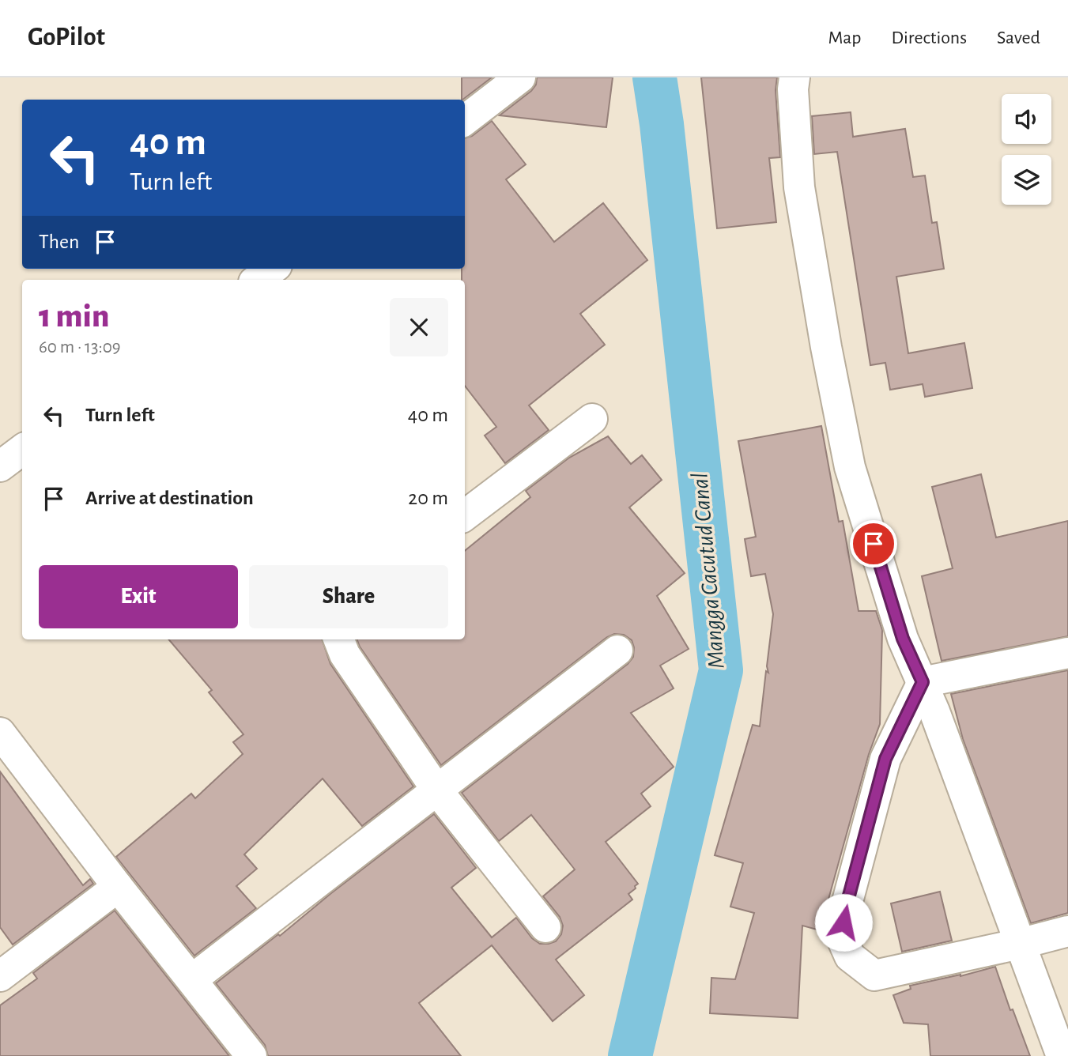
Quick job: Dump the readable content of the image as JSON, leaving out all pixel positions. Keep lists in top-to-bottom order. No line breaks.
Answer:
{"water":["Mangga Cacutud Canal"],"page":{"header":"GoPilot","nav":["Map","Directions","Saved"],"turn":["40 m","Turn left"],"then":"Then","heading":["1 min","60 m · 13:09"],"list":[{"name":"Turn left","value":"40 m"},{"name":"Arrive at destination","value":"20 m"}],"buttons":["Exit","Share"]}}
